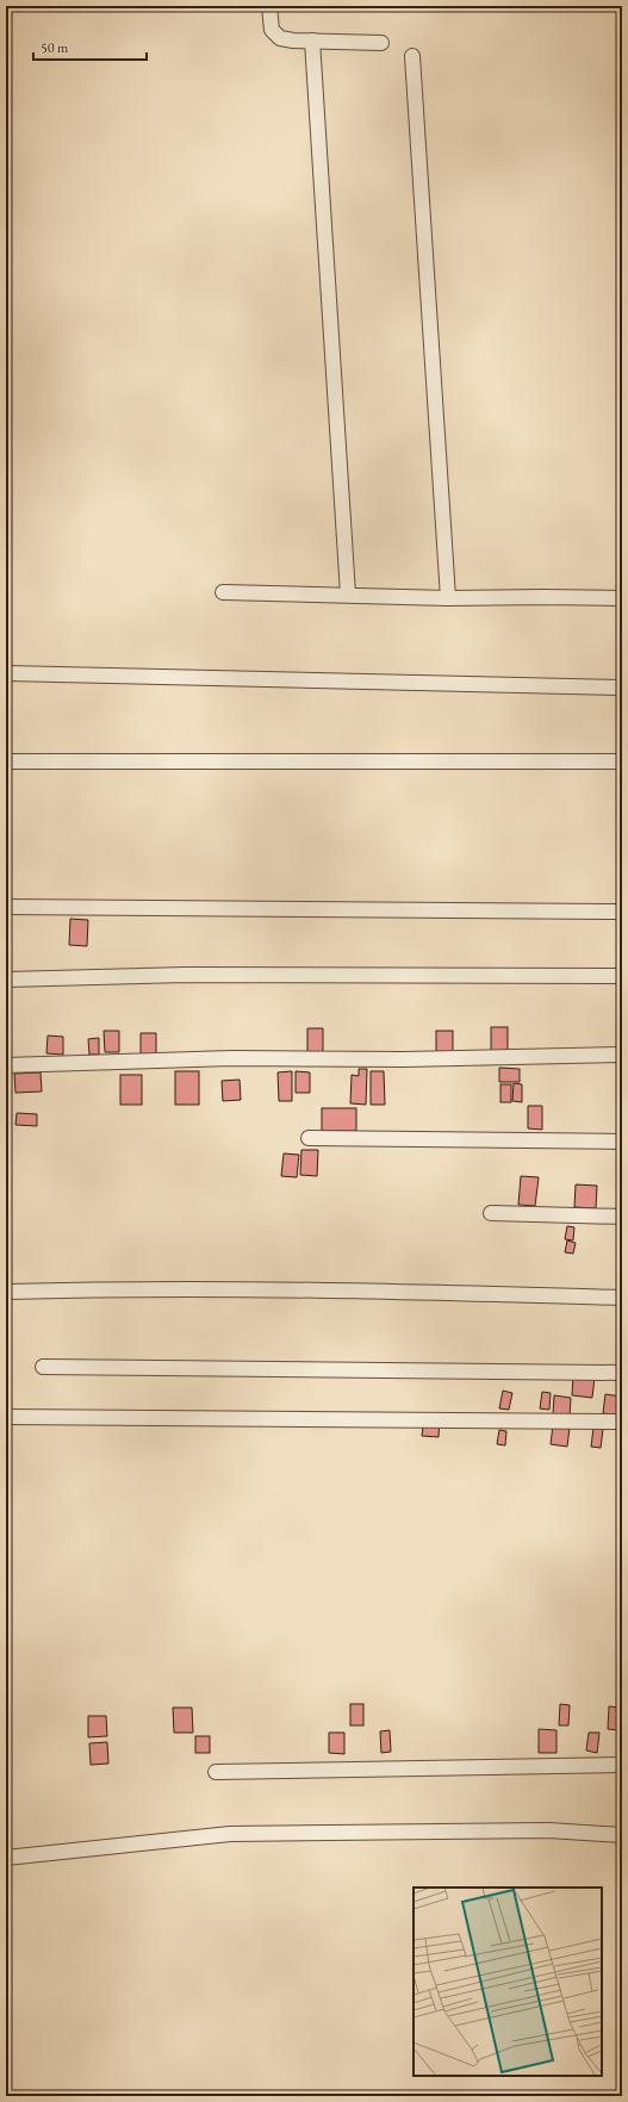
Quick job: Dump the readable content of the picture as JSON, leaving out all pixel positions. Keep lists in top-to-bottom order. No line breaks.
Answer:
{"scale_bar":"50 m"}
